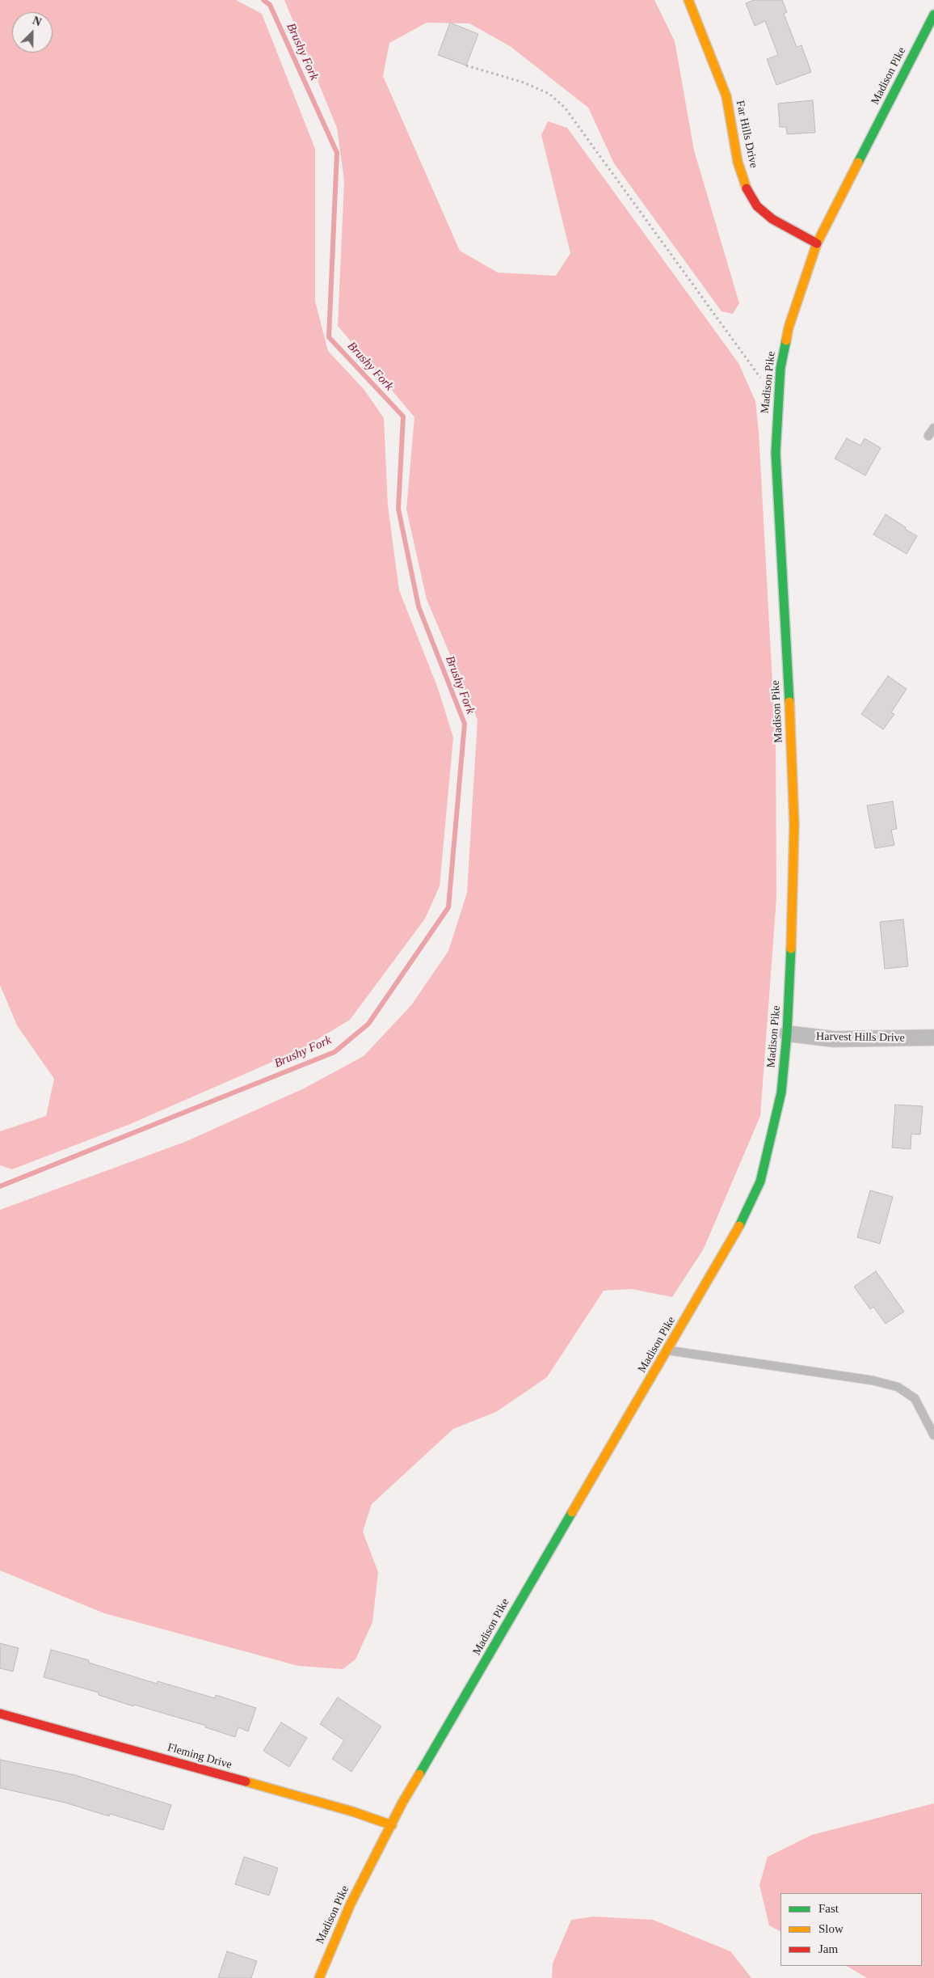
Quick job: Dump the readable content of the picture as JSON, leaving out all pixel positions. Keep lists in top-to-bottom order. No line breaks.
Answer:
{"streets":{"street":["Madison Pike","Far Hills Drive","Harvest Hills Drive","Fleming Drive"]},"crossings":[["Madison Pike","Far Hills Drive"],["Madison Pike","Harvest Hills Drive"],["Madison Pike","Fleming Drive"]],"water":["Brushy Fork"],"legend":["Fast","Slow","Jam"],"north":"top right"}
